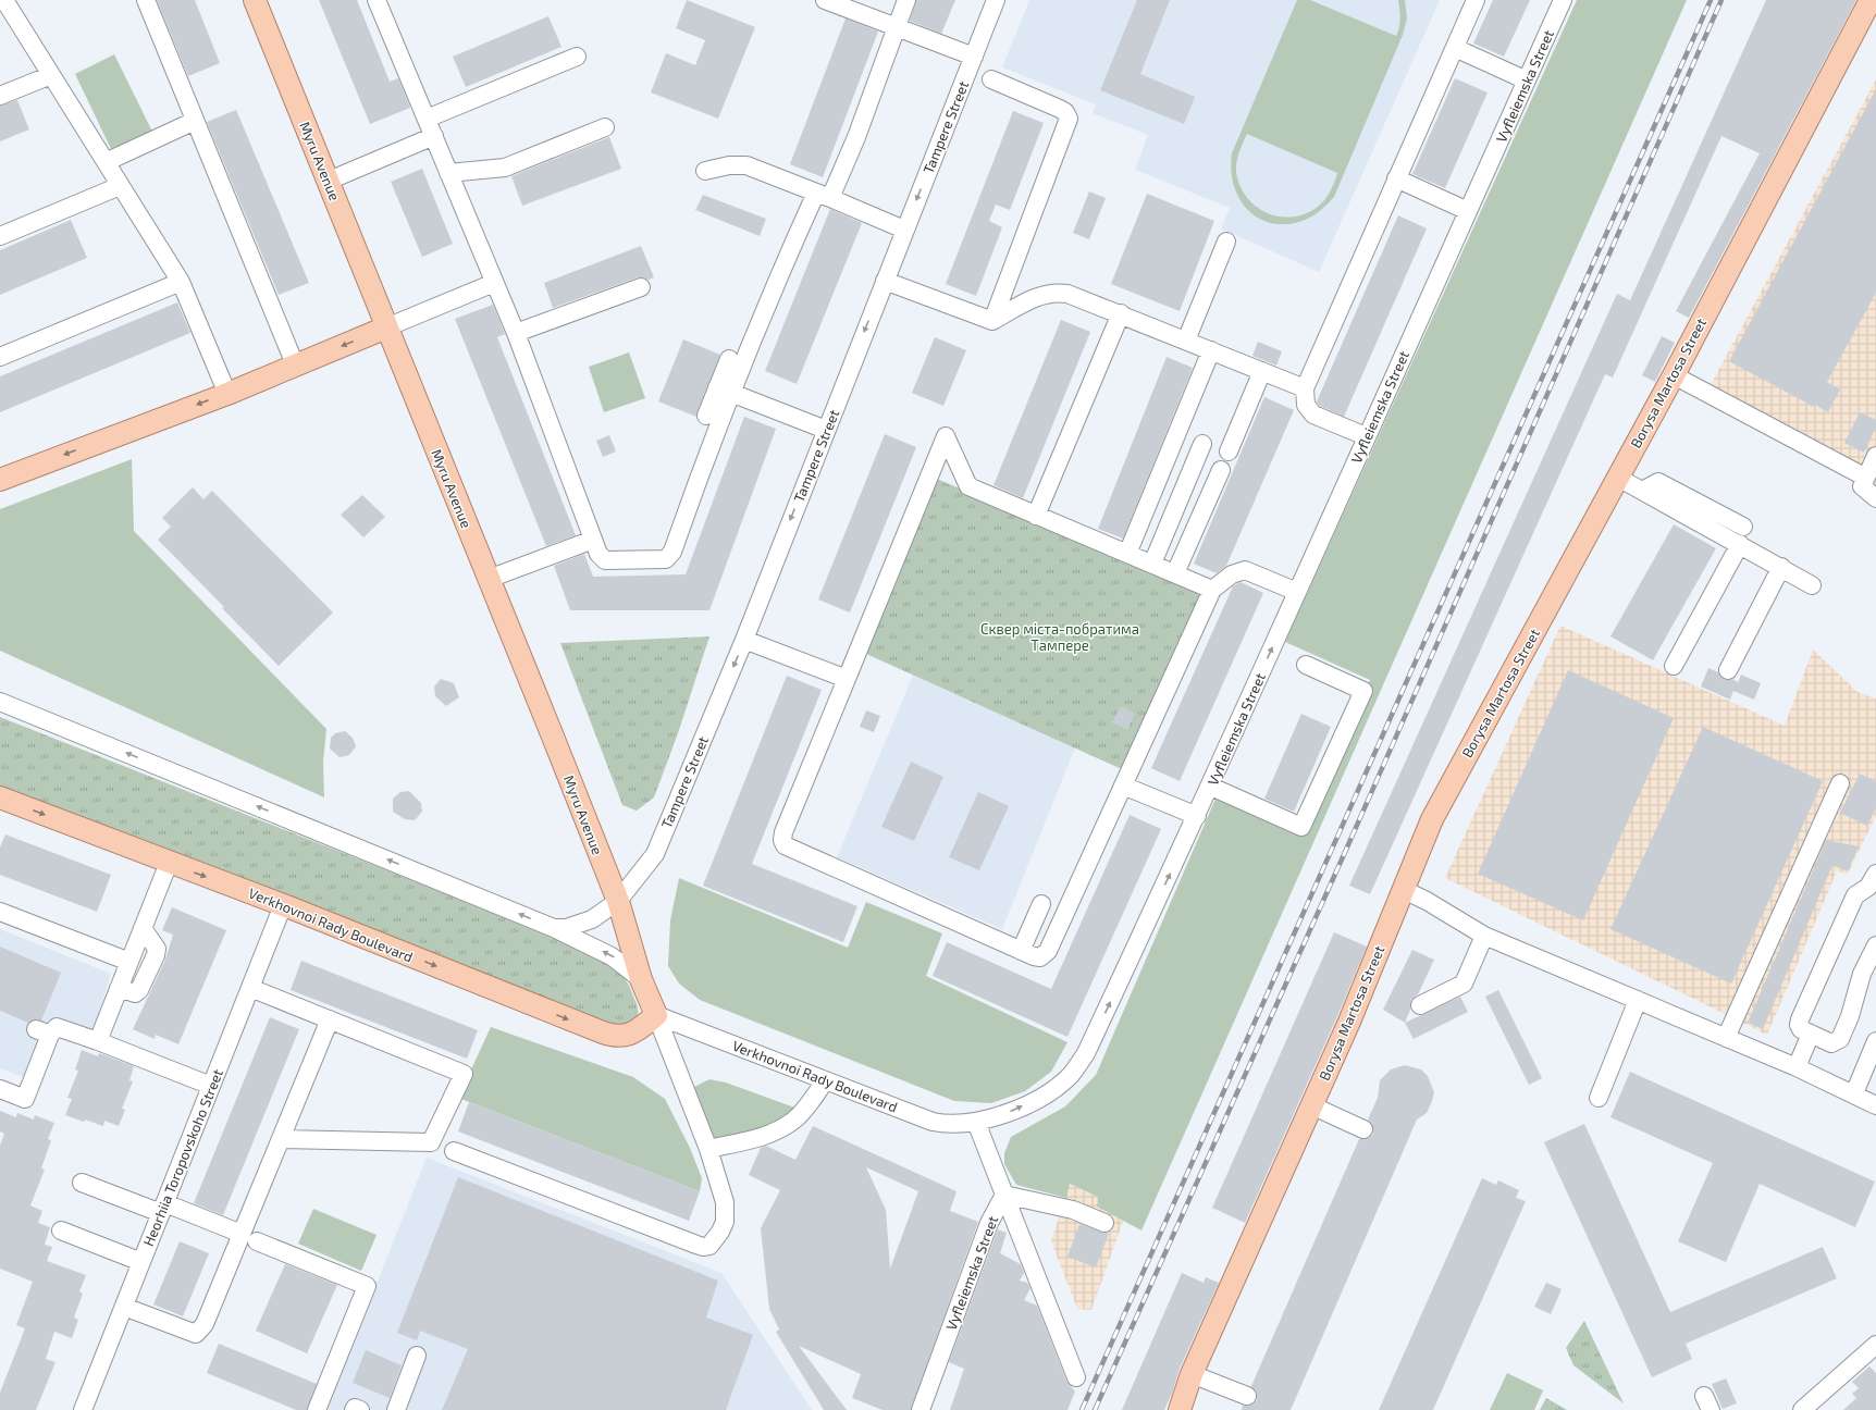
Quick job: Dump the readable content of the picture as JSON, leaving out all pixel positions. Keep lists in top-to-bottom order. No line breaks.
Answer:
{"streets":{"main road":["Myru Avenue","Borysa Martosa Street","Verkhovnoi Rady Boulevard"],"street":["Vyfleiemska Street","Tampere Street","Heorhiia Toropovskoho Street"]},"crossings":[["Vyfleiemska Street","Verkhovnoi Rady Boulevard"],["Tampere Street","Myru Avenue"],["Verkhovnoi Rady Boulevard","Heorhiia Toropovskoho Street"]],"one_way":["Tampere Street","Verkhovnoi Rady Boulevard"],"parks":["Сквер міста-побратима Тампере"]}
